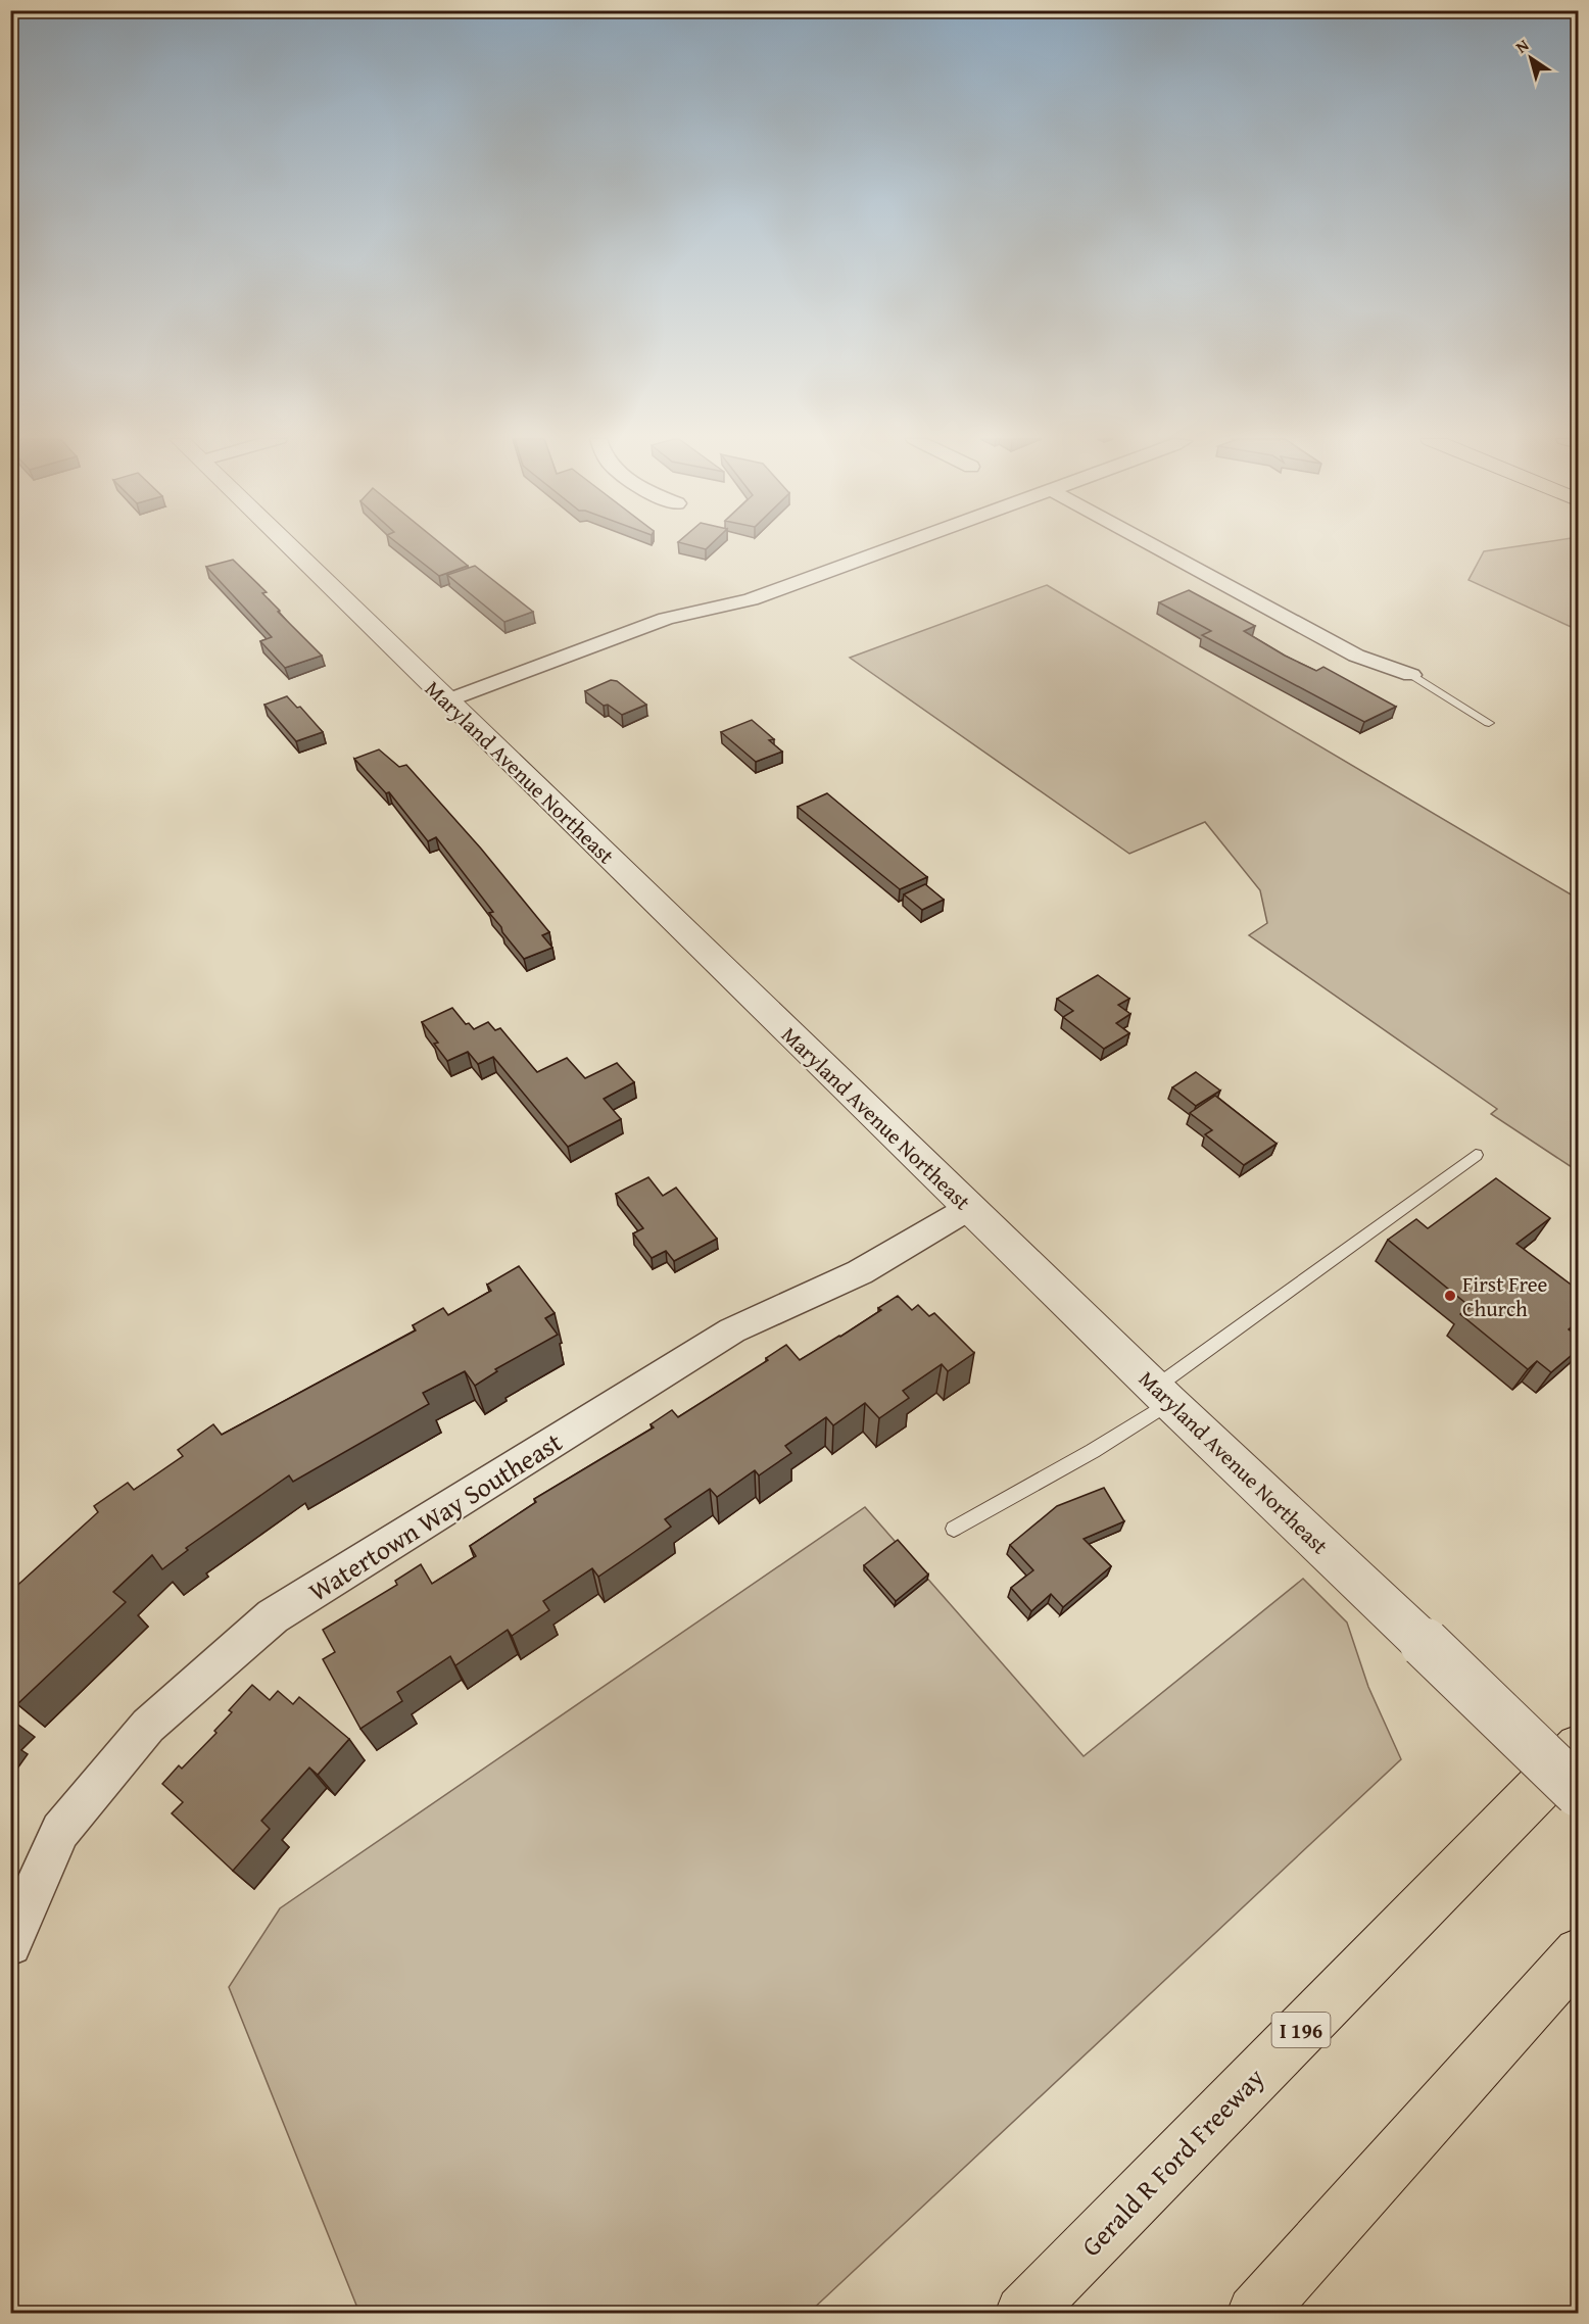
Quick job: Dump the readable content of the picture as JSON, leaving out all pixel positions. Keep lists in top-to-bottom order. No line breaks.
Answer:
{"streets":{"highway":["I 196","Gerald R Ford Freeway"],"street":["Maryland Avenue Northeast","Watertown Way Southeast"]},"crossings":[["Maryland Avenue Northeast","Watertown Way Southeast"]],"places":["First Free Church"],"north":"top left"}
